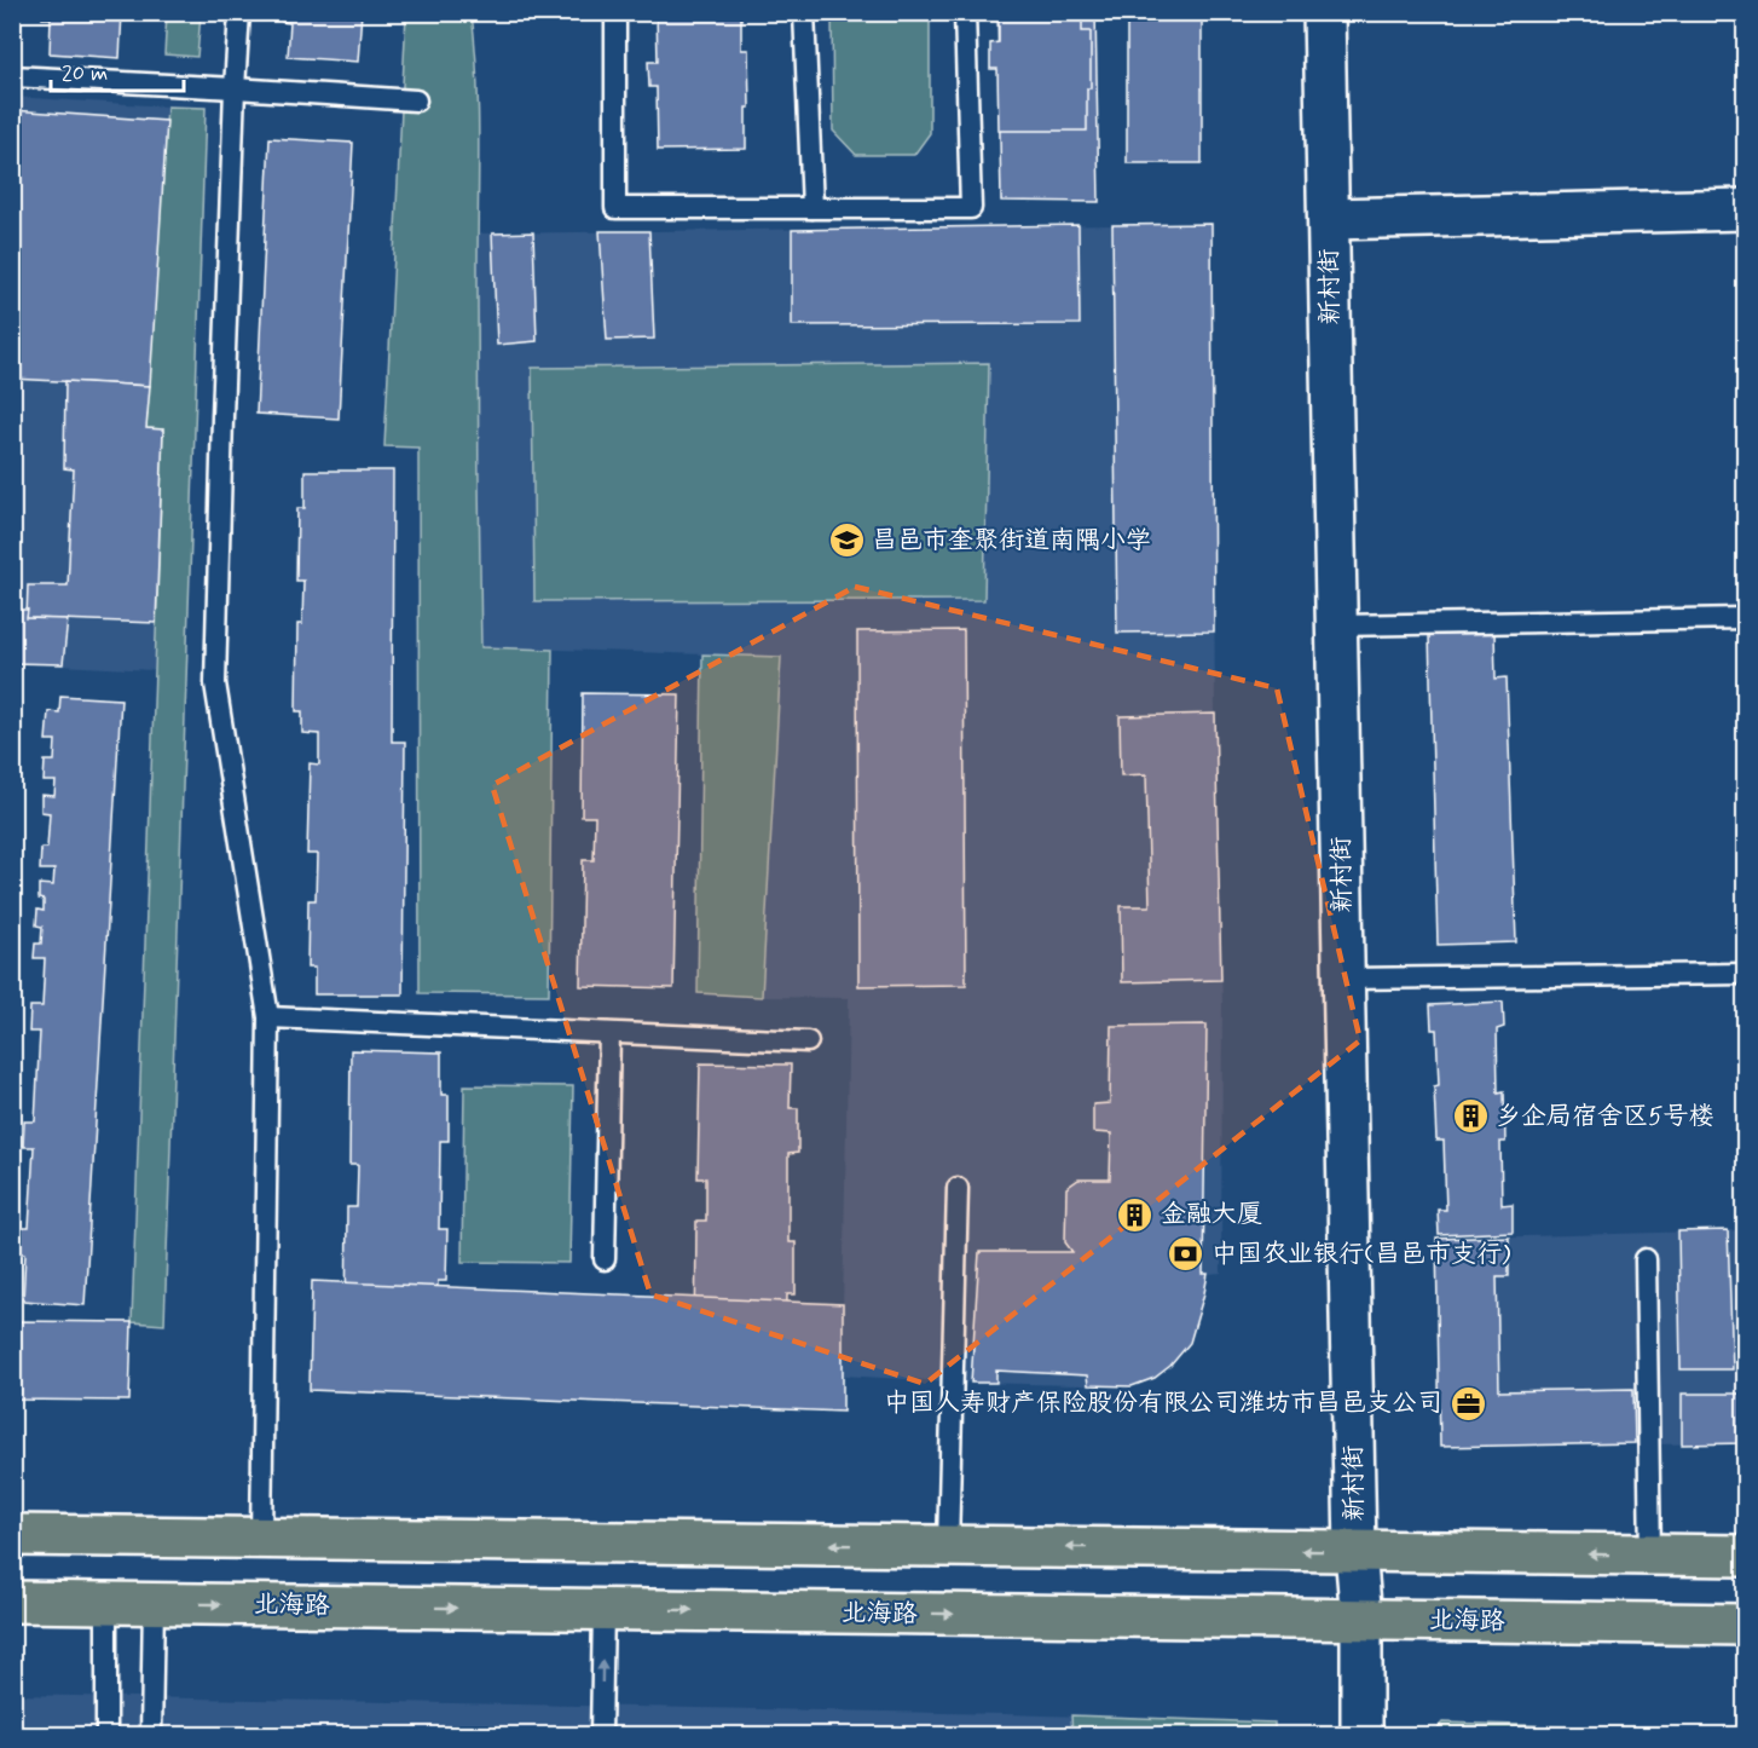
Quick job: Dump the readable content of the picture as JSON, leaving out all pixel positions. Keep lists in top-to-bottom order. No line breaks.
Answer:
{"streets":{"main road":["北海路"],"street":["新村街"]},"crossings":[["新村街","北海路"]],"places":{"school or university":["昌邑市奎聚街道南隅小学"],"building":["乡企局宿舍区5号楼","金融大厦"],"bank":["中国农业银行(昌邑市支行)"],"office":["中国人寿财产保险股份有限公司潍坊市昌邑支公司"]},"scale_bar":"20 m"}
